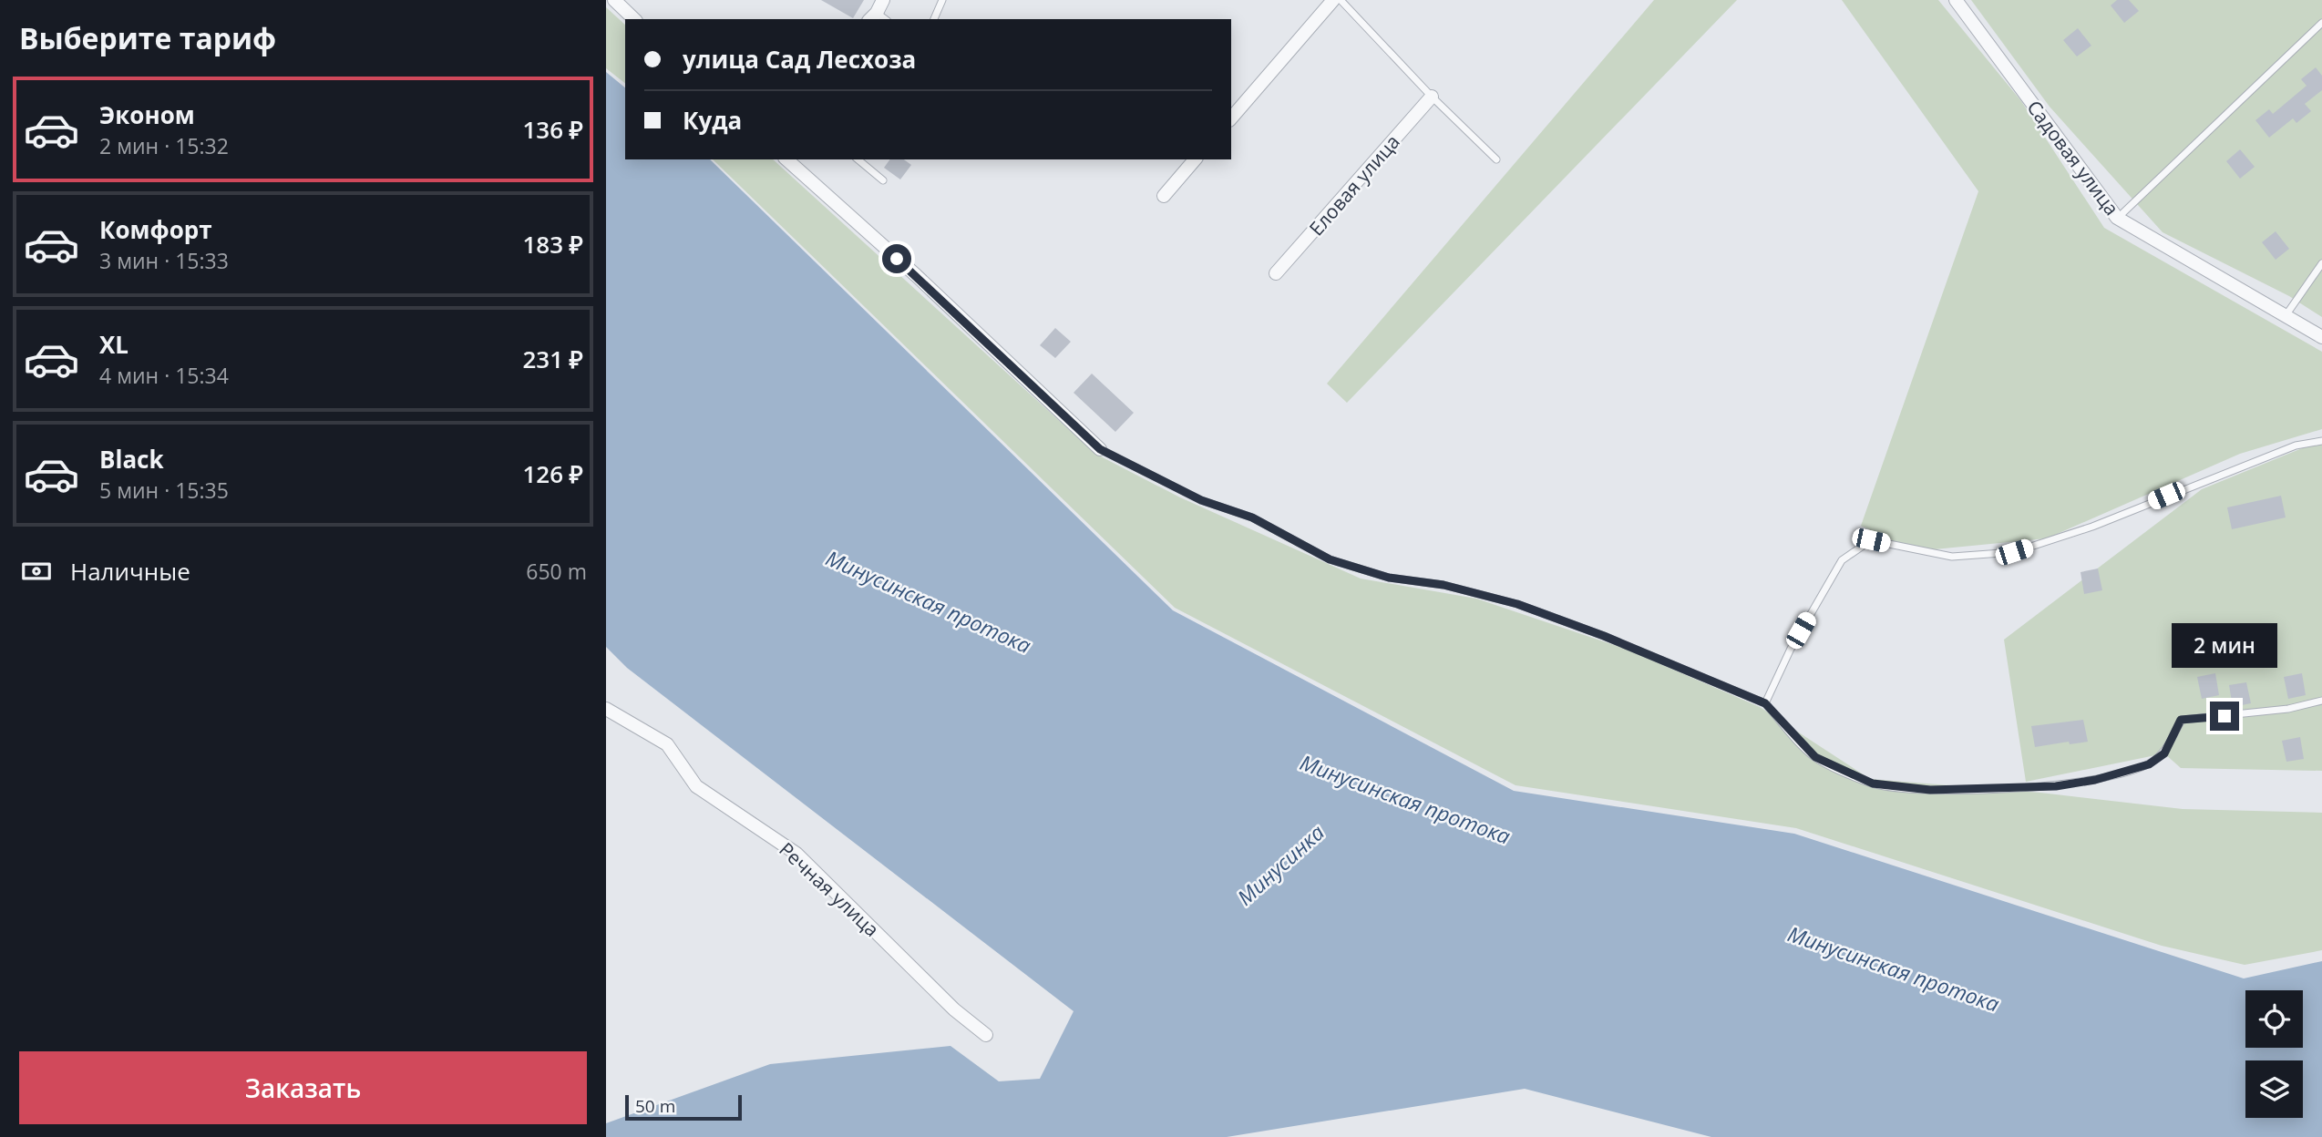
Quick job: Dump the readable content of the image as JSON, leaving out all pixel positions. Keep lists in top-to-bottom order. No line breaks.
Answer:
{"streets":{"street":["Садовая улица","Еловая улица","Речная улица"]},"water":["Минусинская протока","Минусинка"],"scale_bar":"50 m","page":{"heading":"Выберите тариф","banner":["улица Сад Лесхоза","Куда"],"list":[{"name":"Эконом","note":"2 мин · 15:32","value":"136 ₽"},{"name":"Комфорт","note":"3 мин · 15:33","value":"183 ₽"},{"name":"XL","note":"4 мин · 15:34","value":"231 ₽"},{"name":"Black","note":"5 мин · 15:35","value":"126 ₽"}],"pay":["Наличные","650 m"],"bubble":"2 мин","buttons":"Заказать","scale":"50 m"}}
